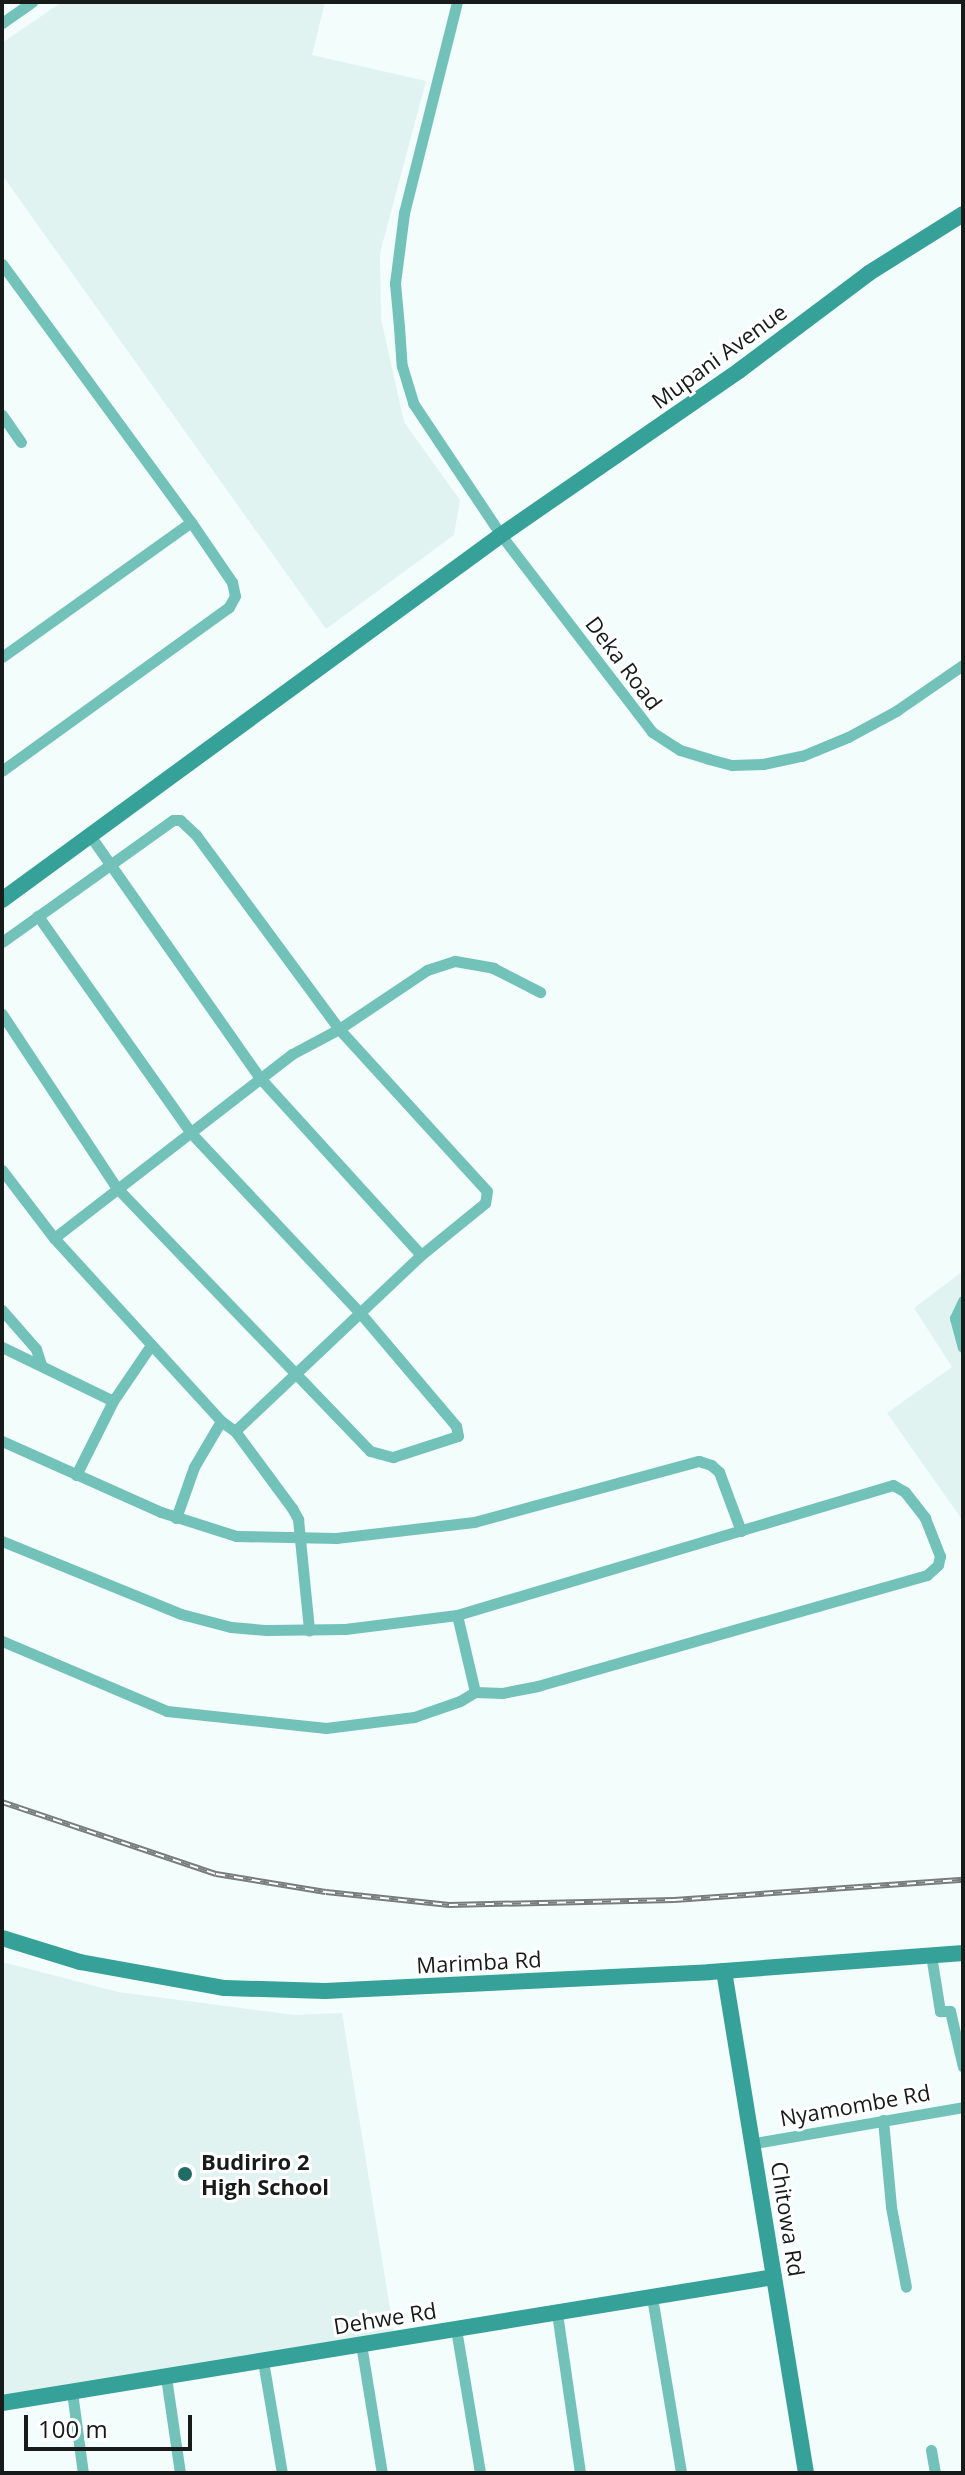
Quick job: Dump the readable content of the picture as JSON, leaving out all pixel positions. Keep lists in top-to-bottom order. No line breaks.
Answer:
{"streets":{"street":["Mupani Avenue","Deka Road","Marimba Rd","Nyamombe Rd","Chitowa Rd","Dehwe Rd"]},"crossings":[["Mupani Avenue","Deka Road"],["Marimba Rd","Chitowa Rd"],["Nyamombe Rd","Chitowa Rd"],["Chitowa Rd","Dehwe Rd"]],"places":["Budiriro 2 High School"],"scale_bar":"100 m"}
